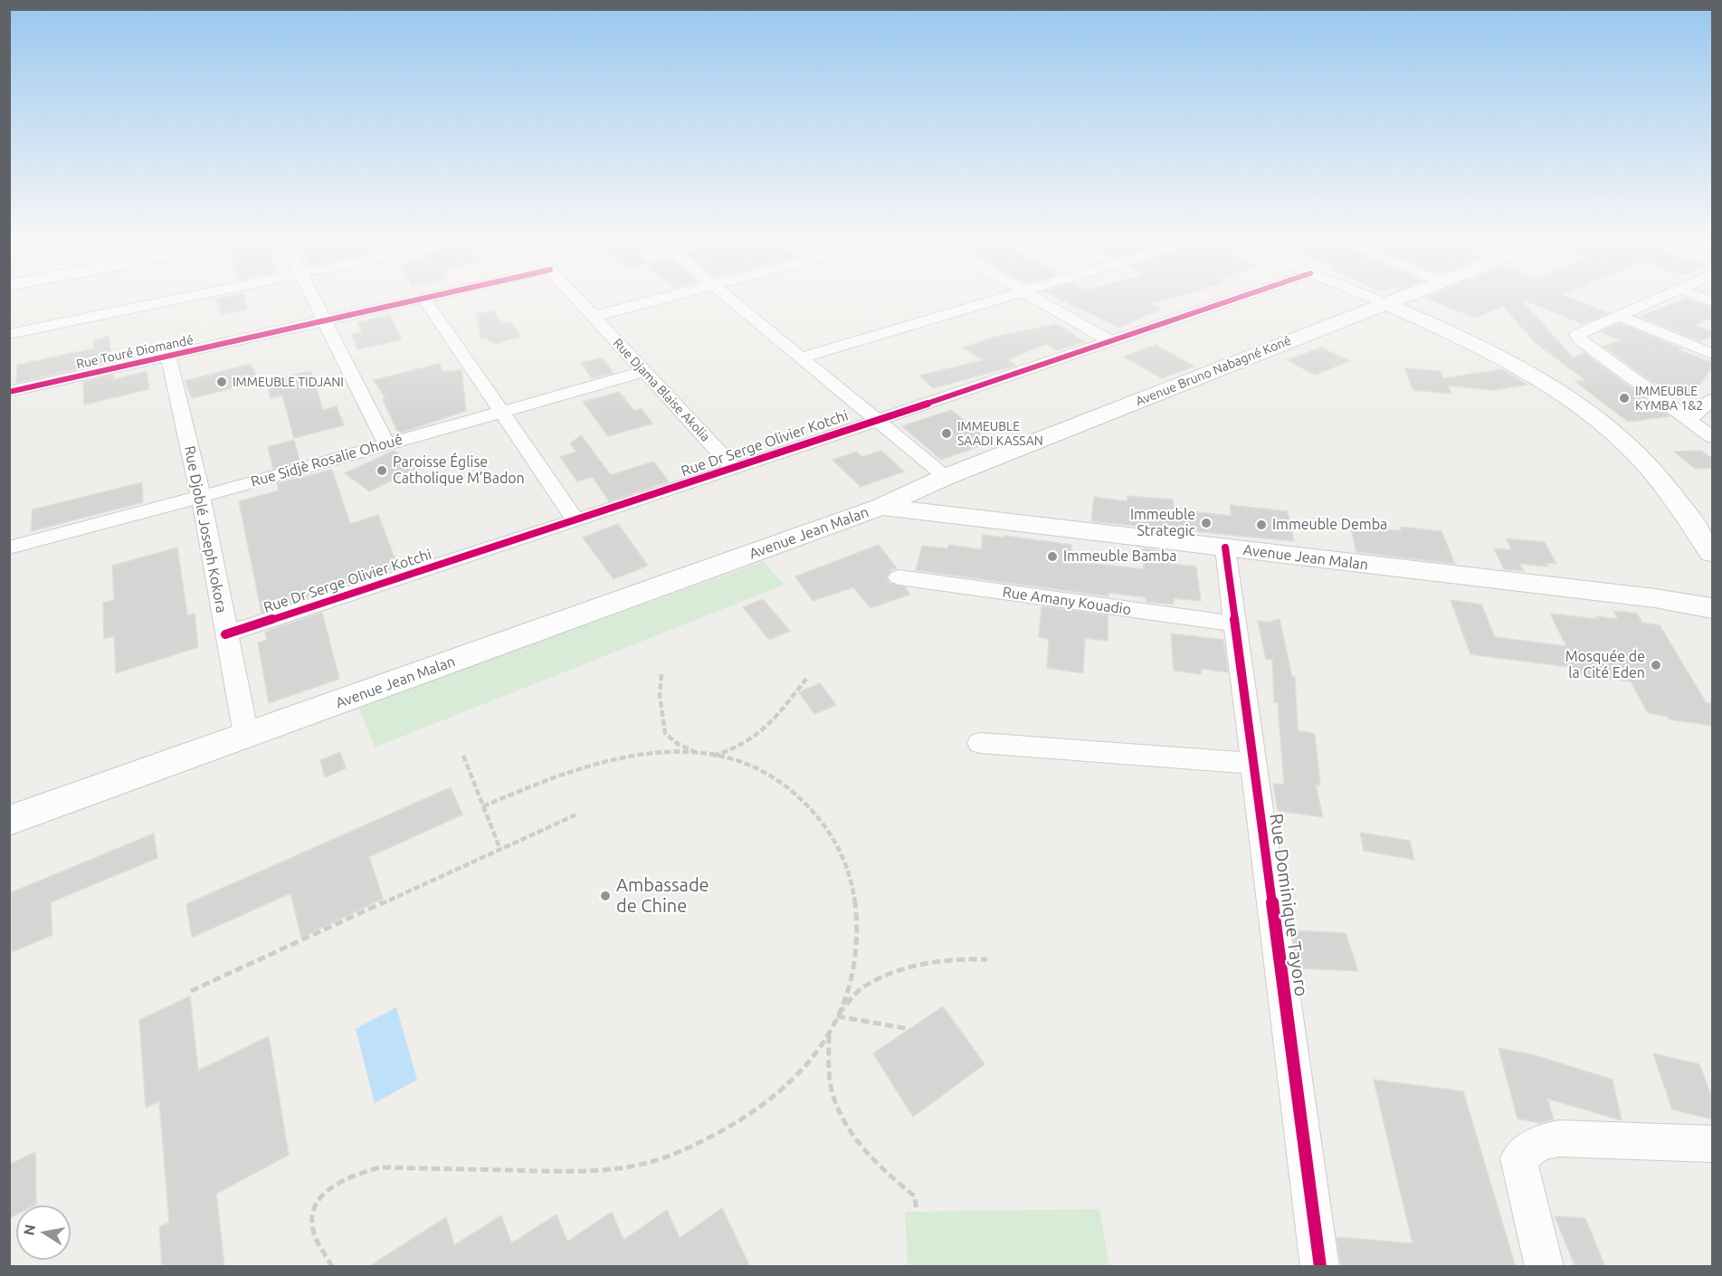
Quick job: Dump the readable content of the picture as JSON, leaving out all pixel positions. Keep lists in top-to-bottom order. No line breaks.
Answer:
{"streets":{"main road":["Avenue Bruno Nabagné Koné","Avenue Jean Malan"],"street":["Rue Touré Diomandé","Rue Djama Blaise Akolia","Rue Dr Serge Olivier Kotchi","Rue Sidjè Rosalie Ohoué","Rue Djoblé Joseph Kokora","Rue Amany Kouadio","Rue Dominique Tayoro"]},"crossings":[["Rue Touré Diomandé","Rue Djoblé Joseph Kokora"],["Avenue Bruno Nabagné Koné","Avenue Jean Malan"],["Rue Djama Blaise Akolia","Rue Dr Serge Olivier Kotchi"],["Rue Djama Blaise Akolia","Rue Sidjè Rosalie Ohoué"],["Rue Dr Serge Olivier Kotchi","Rue Djoblé Joseph Kokora"],["Rue Sidjè Rosalie Ohoué","Rue Djoblé Joseph Kokora"],["Rue Djoblé Joseph Kokora","Avenue Jean Malan"],["Avenue Jean Malan","Rue Dominique Tayoro"],["Rue Amany Kouadio","Rue Dominique Tayoro"]],"places":["IMMEUBLE TIDJANI","IMMEUBLE KYMBA 1&2","IMMEUBLE SAADI KASSAN","Paroisse Église Catholique M’Badon","Immeuble Strategic","Immeuble Demba","Immeuble Bamba","Mosquée de la Cité Eden","Ambassade de Chine"],"north":"left"}
